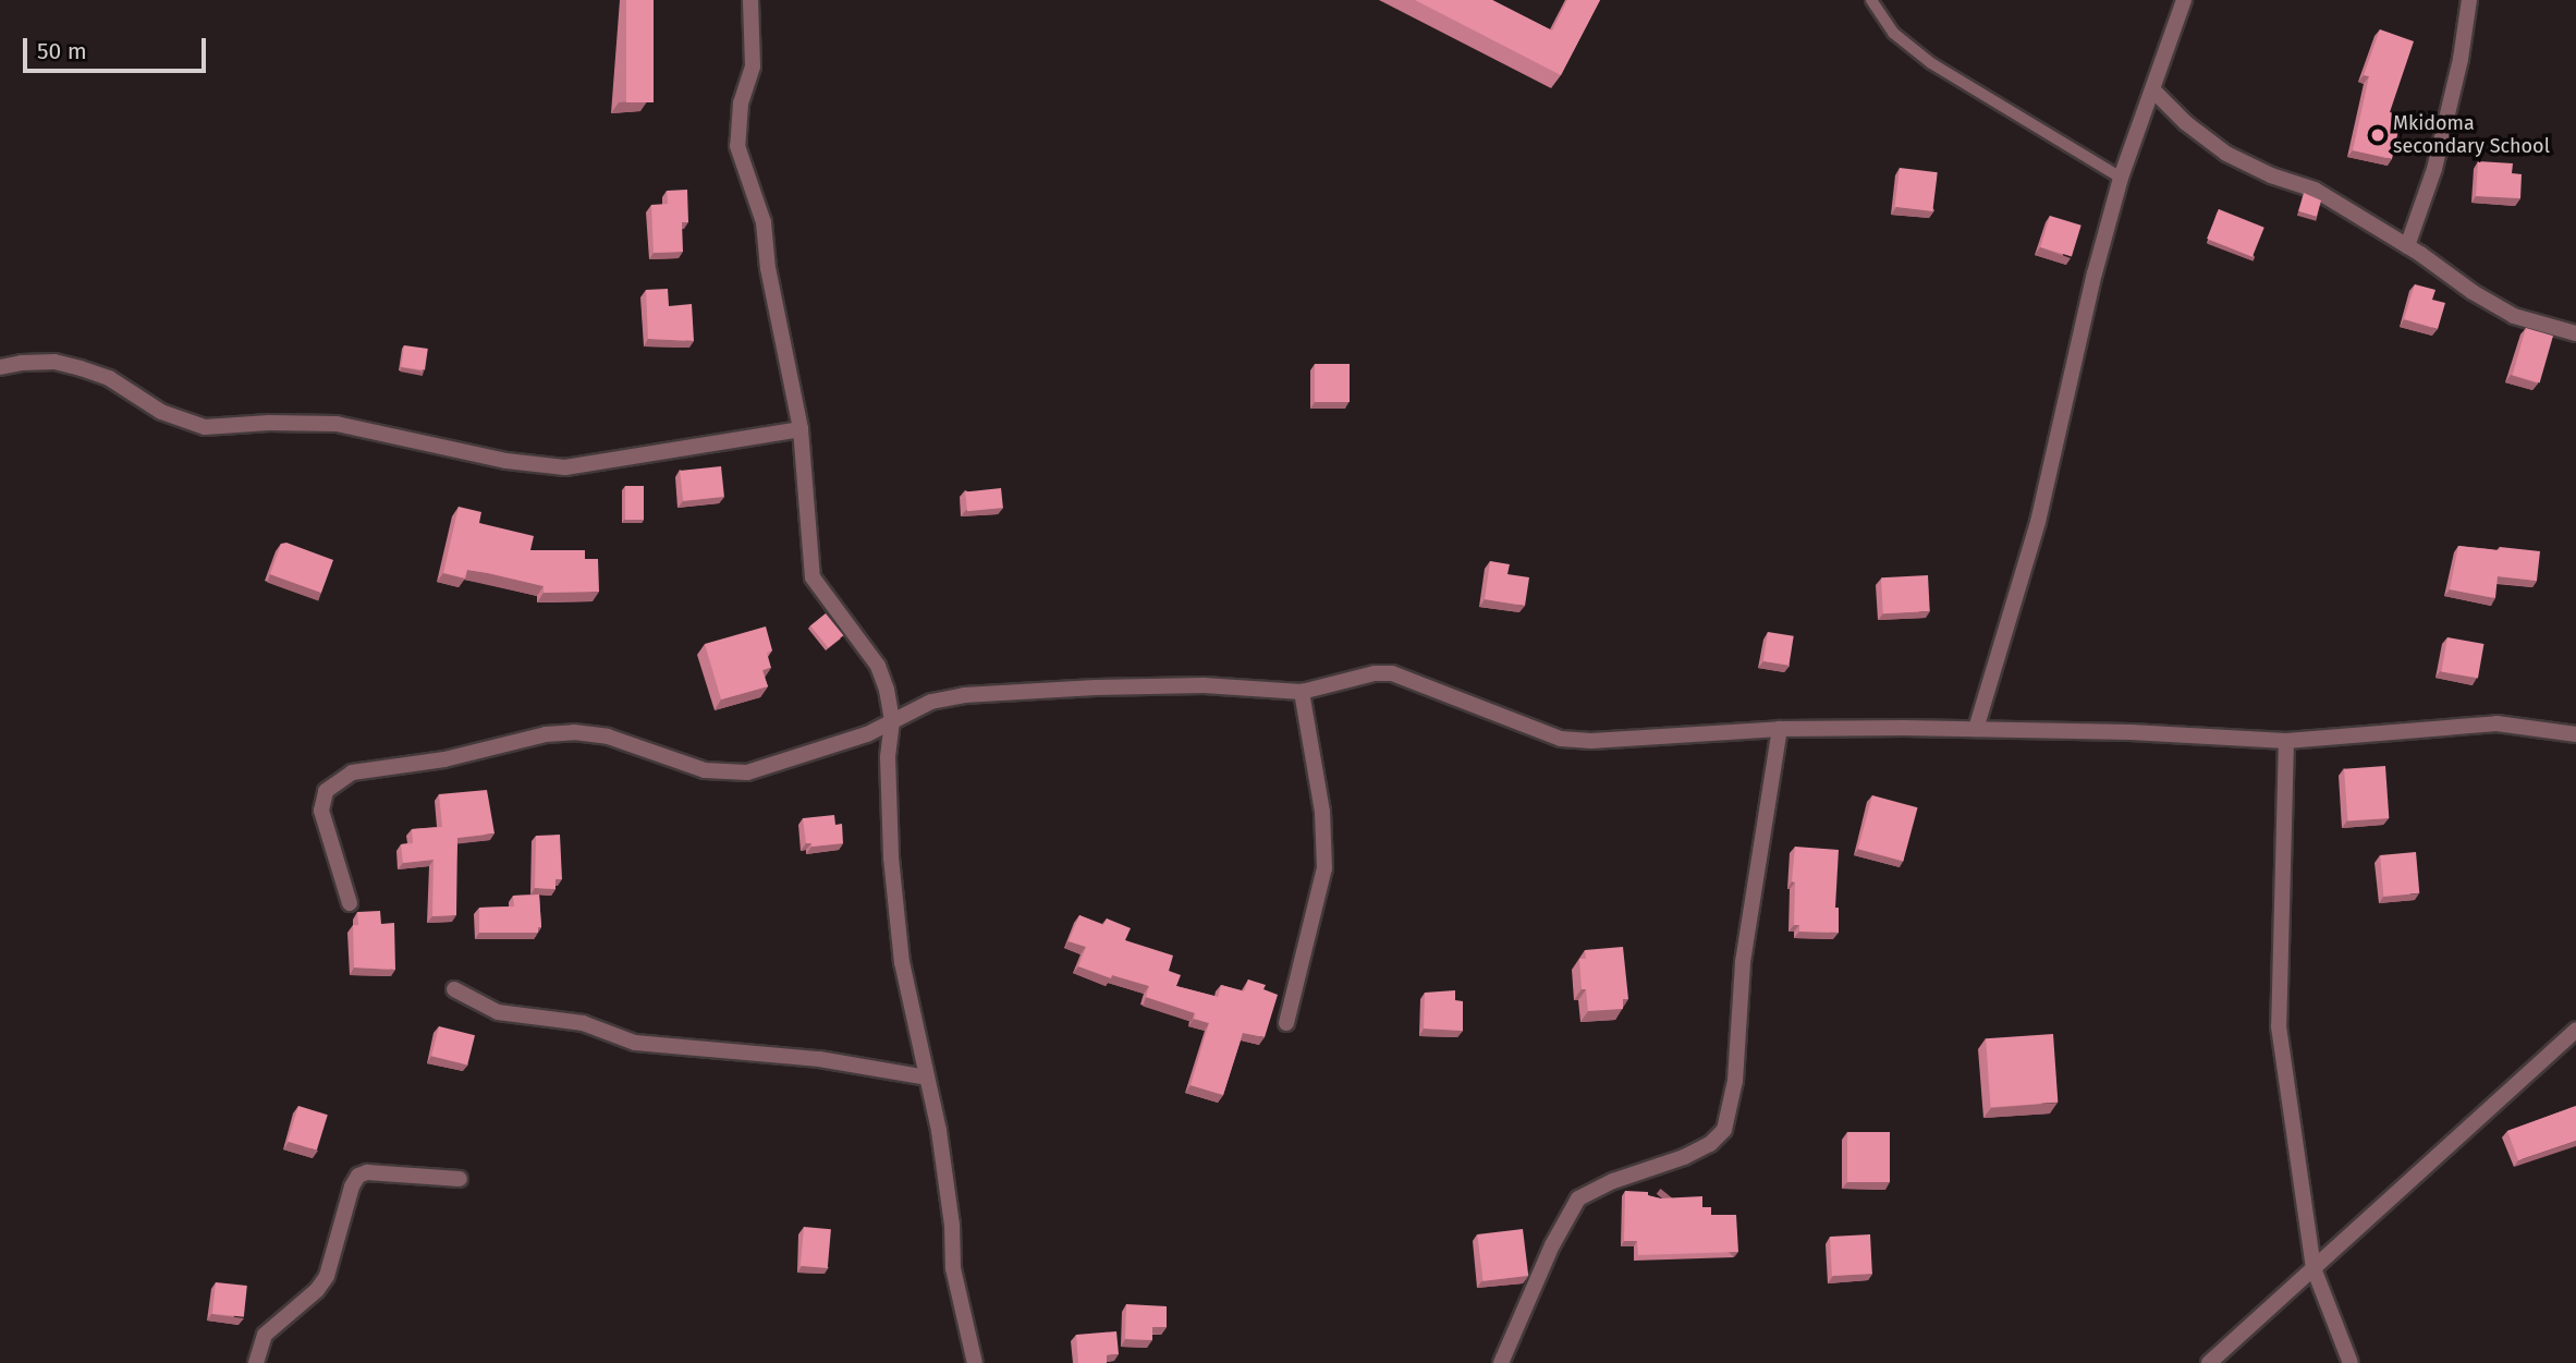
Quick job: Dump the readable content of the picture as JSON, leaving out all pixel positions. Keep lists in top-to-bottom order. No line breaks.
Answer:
{"places":["Mkidoma secondary School"],"scale_bar":"50 m"}
